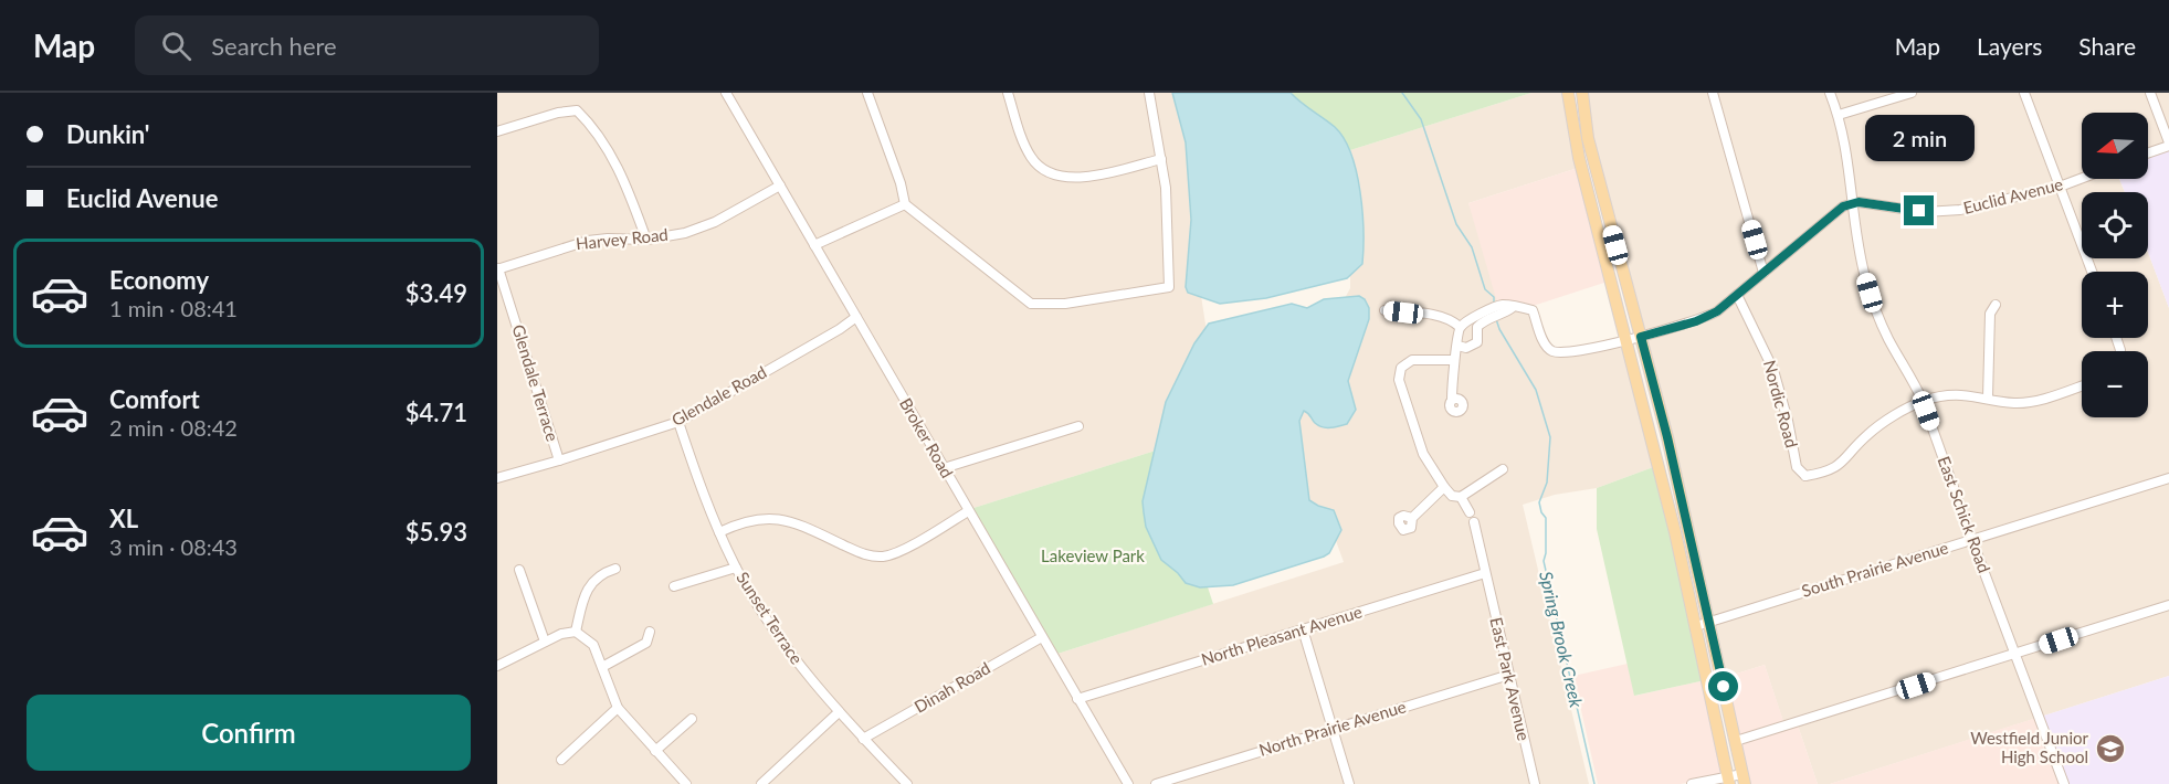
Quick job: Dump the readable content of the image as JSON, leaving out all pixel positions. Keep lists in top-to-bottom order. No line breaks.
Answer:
{"streets":{"street":["Euclid Avenue","Harvey Road","Glendale Terrace","Glendale Road","Nordic Road","Broker Road","East Schick Road","South Prairie Avenue","Sunset Terrace","North Pleasant Avenue","East Park Avenue","Dinah Road","North Prairie Avenue"]},"crossings":[["Euclid Avenue","East Schick Road"],["Harvey Road","Glendale Terrace"],["Harvey Road","Broker Road"],["Glendale Terrace","Glendale Road"],["Glendale Road","Broker Road"],["Glendale Road","Sunset Terrace"],["Nordic Road","East Schick Road"],["Broker Road","North Pleasant Avenue"],["Broker Road","Dinah Road"],["East Schick Road","South Prairie Avenue"],["Sunset Terrace","Dinah Road"],["North Pleasant Avenue","East Park Avenue"],["East Park Avenue","North Prairie Avenue"]],"water":["Spring Brook Creek"],"parks":["Lakeview Park"],"places":{"school or university":["Westfield Junior High School"]},"north":"left","page":{"header":"Map","search":"Search here","nav":["Map","Layers","Share"],"banner":["Dunkin'","Euclid Avenue"],"map_buttons":["+","−"],"bubble":"2 min","list":[{"name":"Economy","note":"1 min · 08:41","value":"$3.49"},{"name":"Comfort","note":"2 min · 08:42","value":"$4.71"},{"name":"XL","note":"3 min · 08:43","value":"$5.93"}],"buttons":"Confirm"}}
